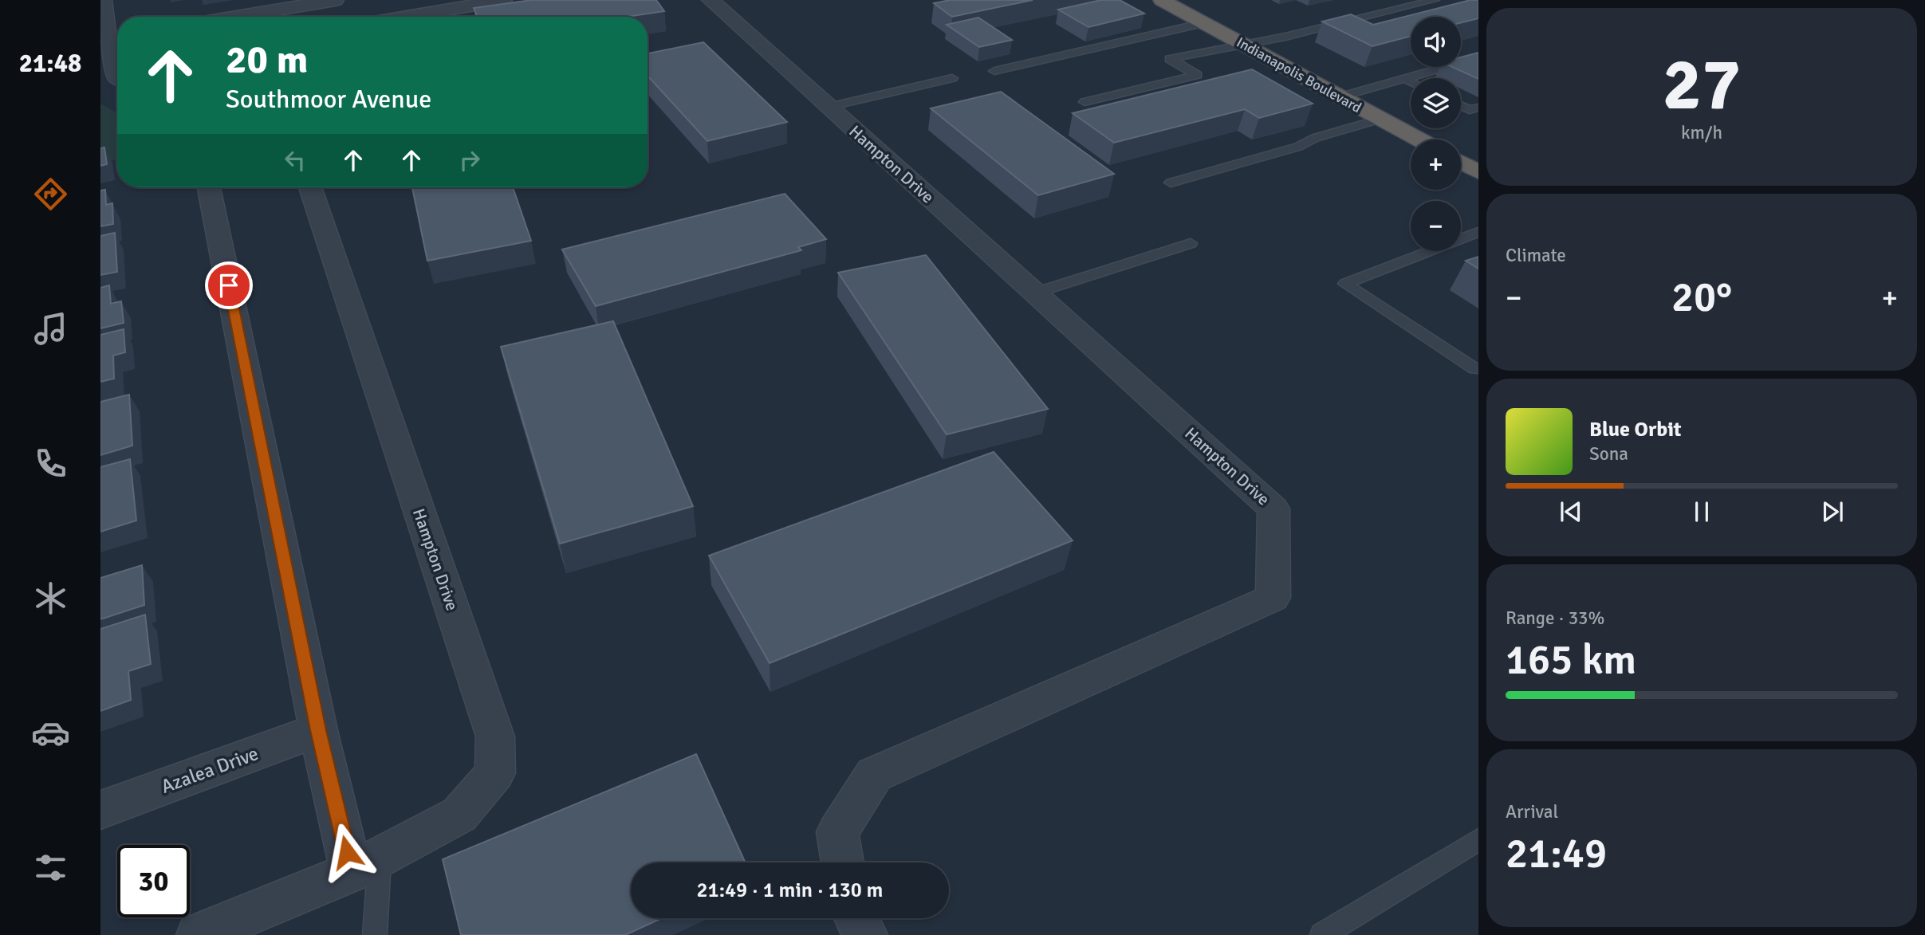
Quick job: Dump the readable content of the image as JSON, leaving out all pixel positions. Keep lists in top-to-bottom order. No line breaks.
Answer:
{"streets":{"highway":["Indianapolis Boulevard"],"street":["Hampton Drive","Azalea Drive"]},"page":{"tabs":"21:48","tile":[["27","km/h"],"Climate",["Range · 33%","165 km"],["Arrival","21:49"]],"map_buttons":["+","−"],"turn":["20 m","Southmoor Avenue"],"heat":["−","20°","+"],"song":["Blue Orbit","Sona"],"limit":"30","trip":"21:49 · 1 min · 130 m"}}
